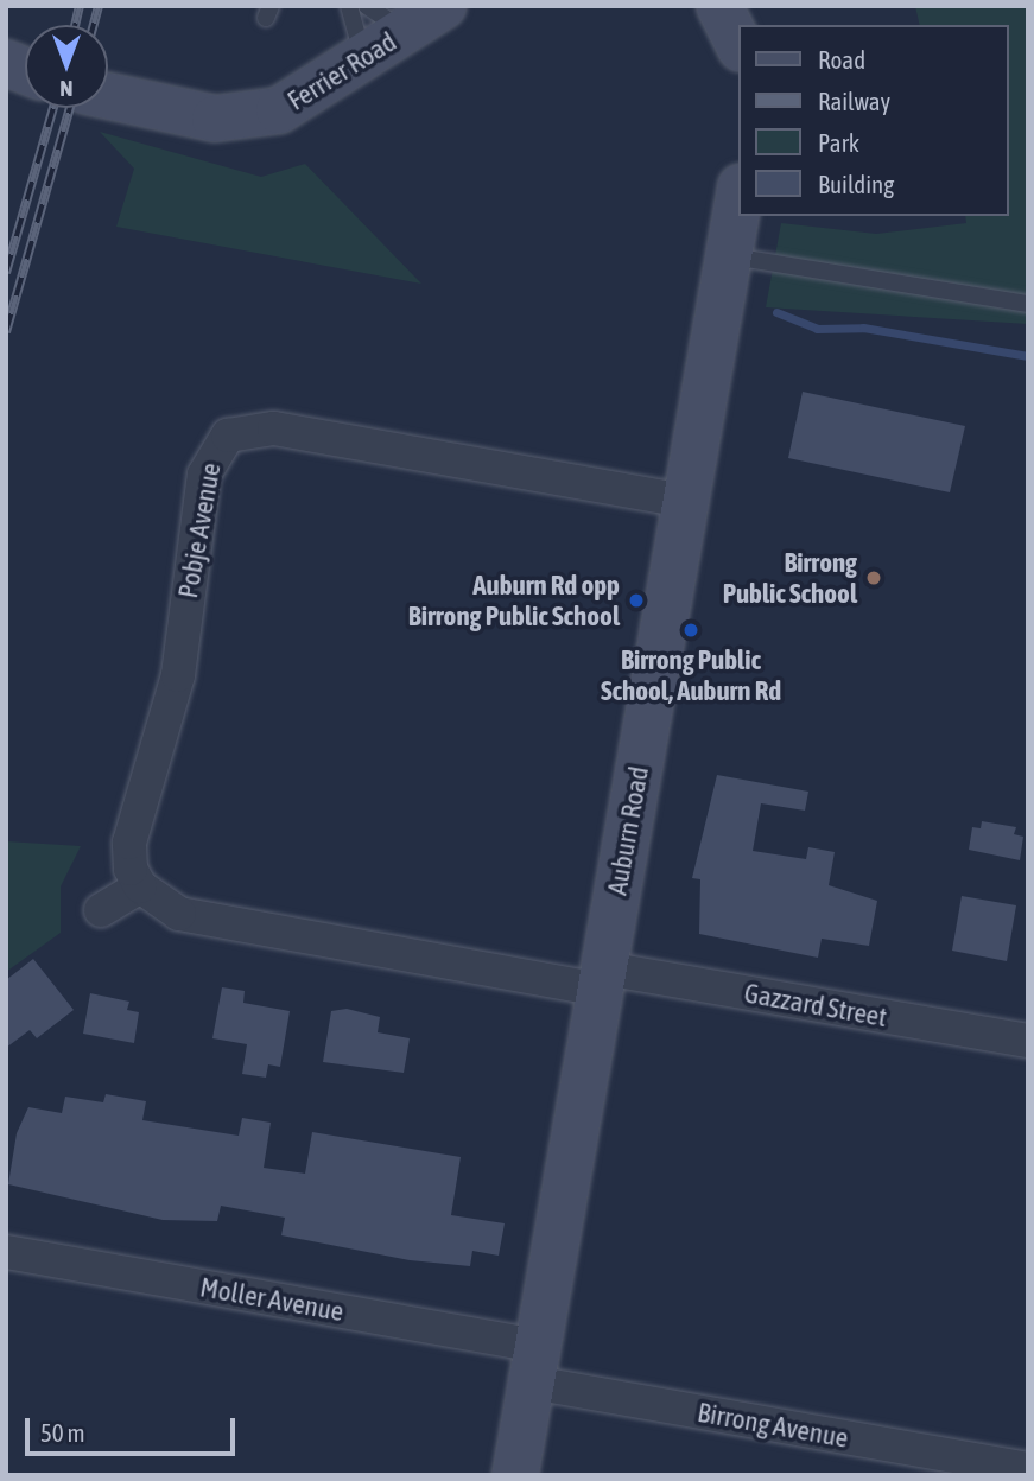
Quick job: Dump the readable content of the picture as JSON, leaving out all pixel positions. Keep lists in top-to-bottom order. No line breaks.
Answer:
{"streets":{"main road":["Ferrier Road","Auburn Road"],"street":["Pobje Avenue","Gazzard Street","Moller Avenue","Birrong Avenue"]},"crossings":[["Pobje Avenue","Auburn Road"],["Auburn Road","Gazzard Street"],["Auburn Road","Moller Avenue"],["Auburn Road","Birrong Avenue"],["Moller Avenue","Birrong Avenue"]],"places":["Birrong Public School","Auburn Rd opp Birrong Public School","Birrong Public School, Auburn Rd"],"legend":["Road","Railway","Park","Building"],"scale_bar":"50 m","north":"bottom"}
